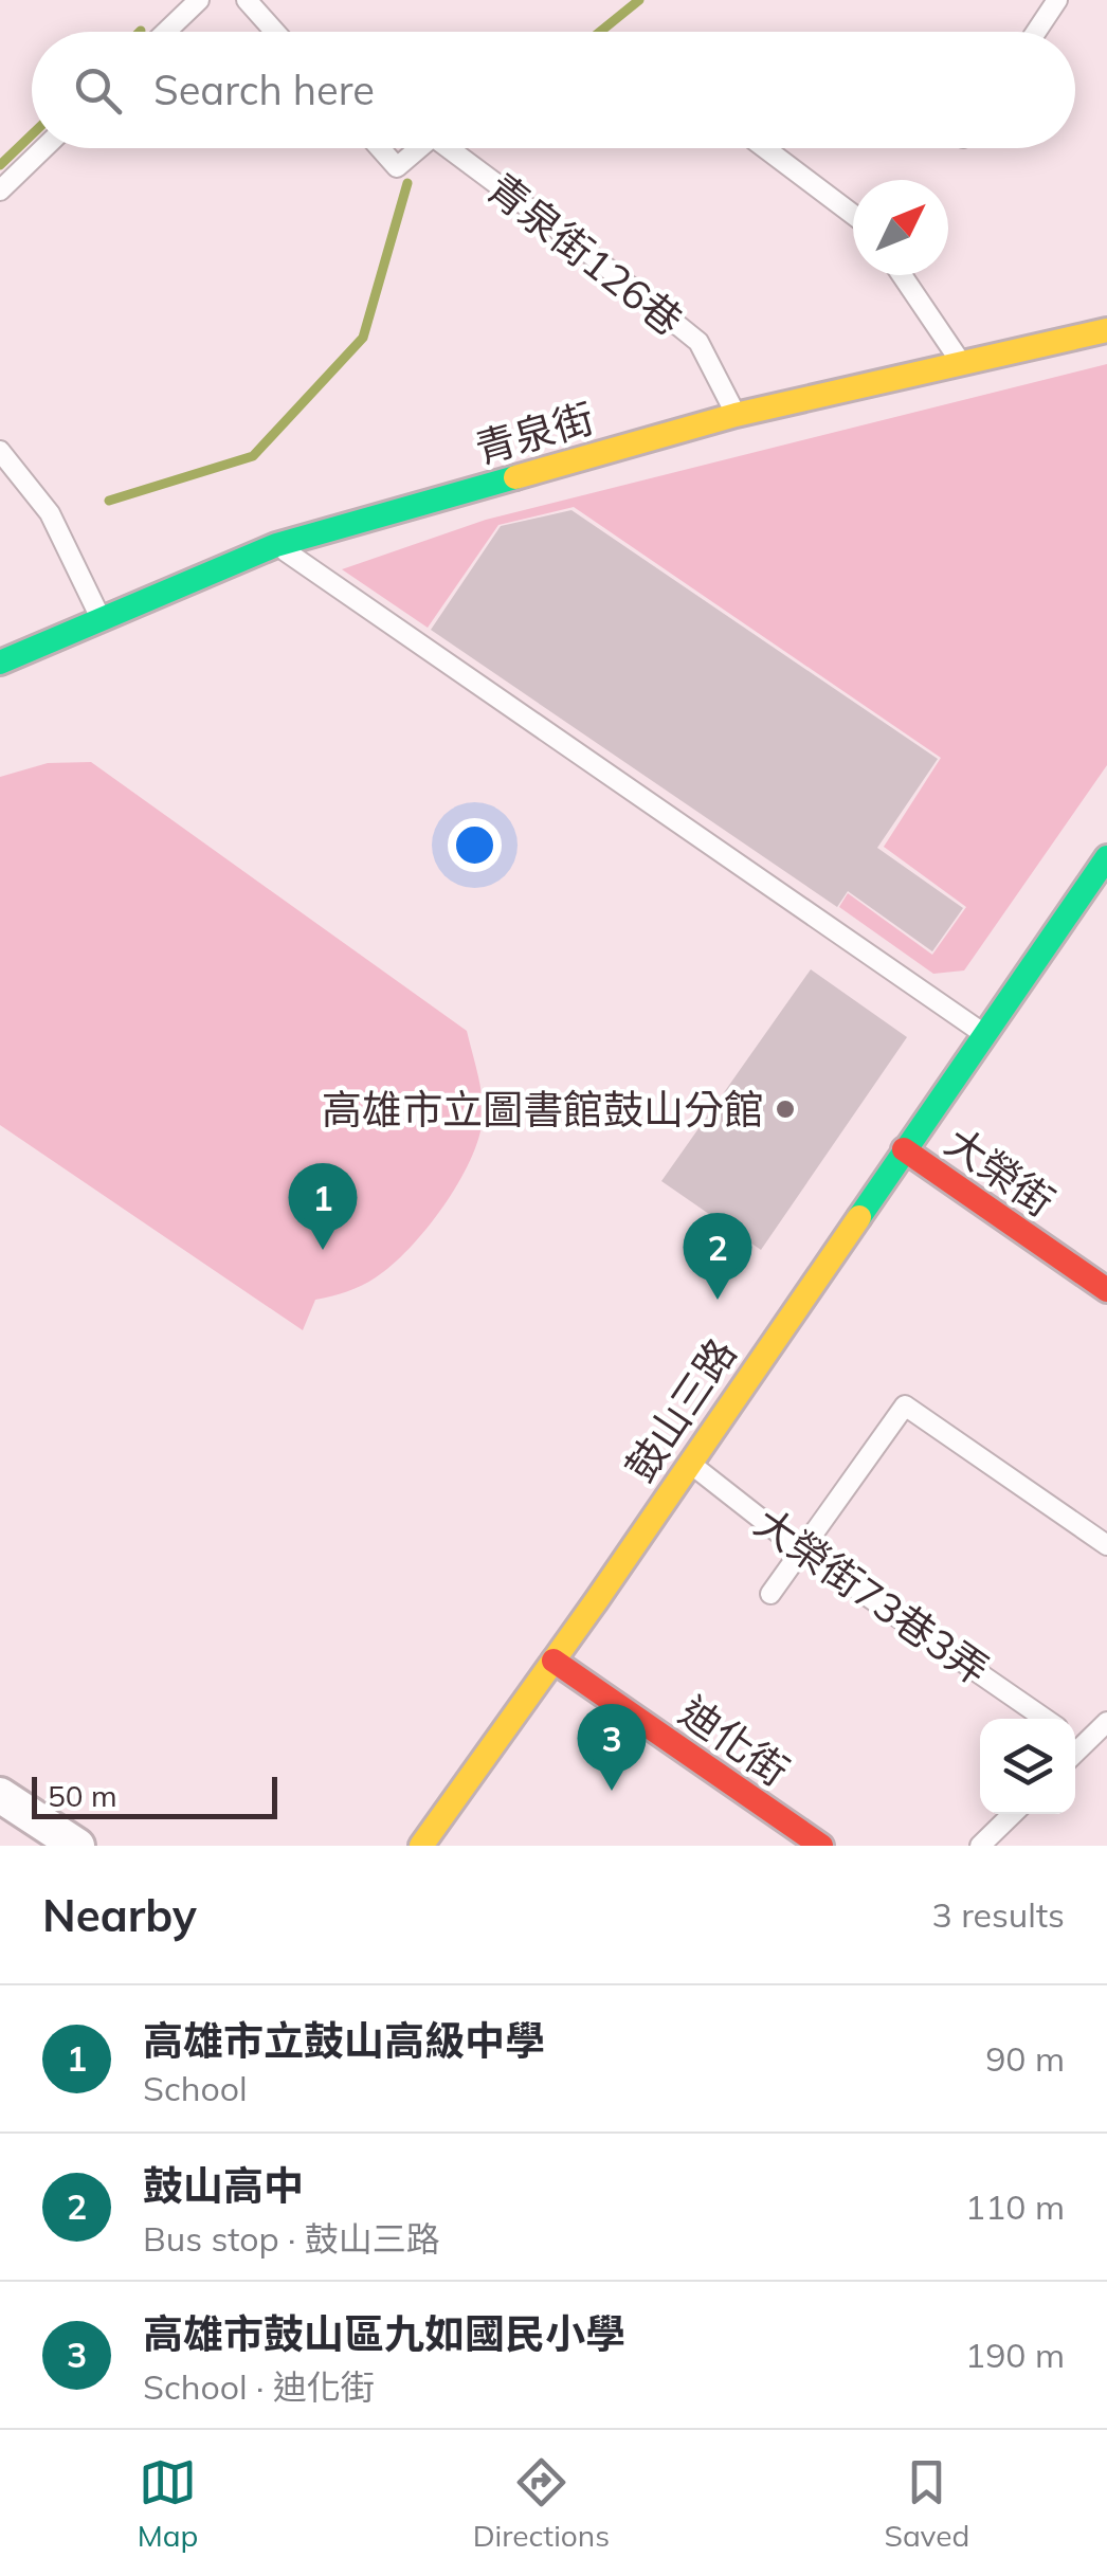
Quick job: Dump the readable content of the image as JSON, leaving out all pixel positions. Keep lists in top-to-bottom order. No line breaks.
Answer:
{"streets":{"street":["青泉街","大榮街","鼓山三路","迪化街"],"lane":["青泉街126巷","大榮街73巷3弄"]},"crossings":[["青泉街126巷","青泉街"],["大榮街","鼓山三路"],["鼓山三路","大榮街73巷3弄"],["鼓山三路","迪化街"]],"places":["高雄市立圖書館鼓山分館"],"scale_bar":"50 m","north":"top right","page":{"search":"Search here","pins":["1","2","3"],"scale":"50 m","heading":["Nearby","3 results"],"list":[{"mark":"1","name":"高雄市立鼓山高級中學","note":"School","value":"90 m"},{"mark":"2","name":"鼓山高中","note":"Bus stop · 鼓山三路","value":"110 m"},{"mark":"3","name":"高雄市鼓山區九如國民小學","note":"School · 迪化街","value":"190 m"}],"nav":["Map","Directions","Saved"]}}
